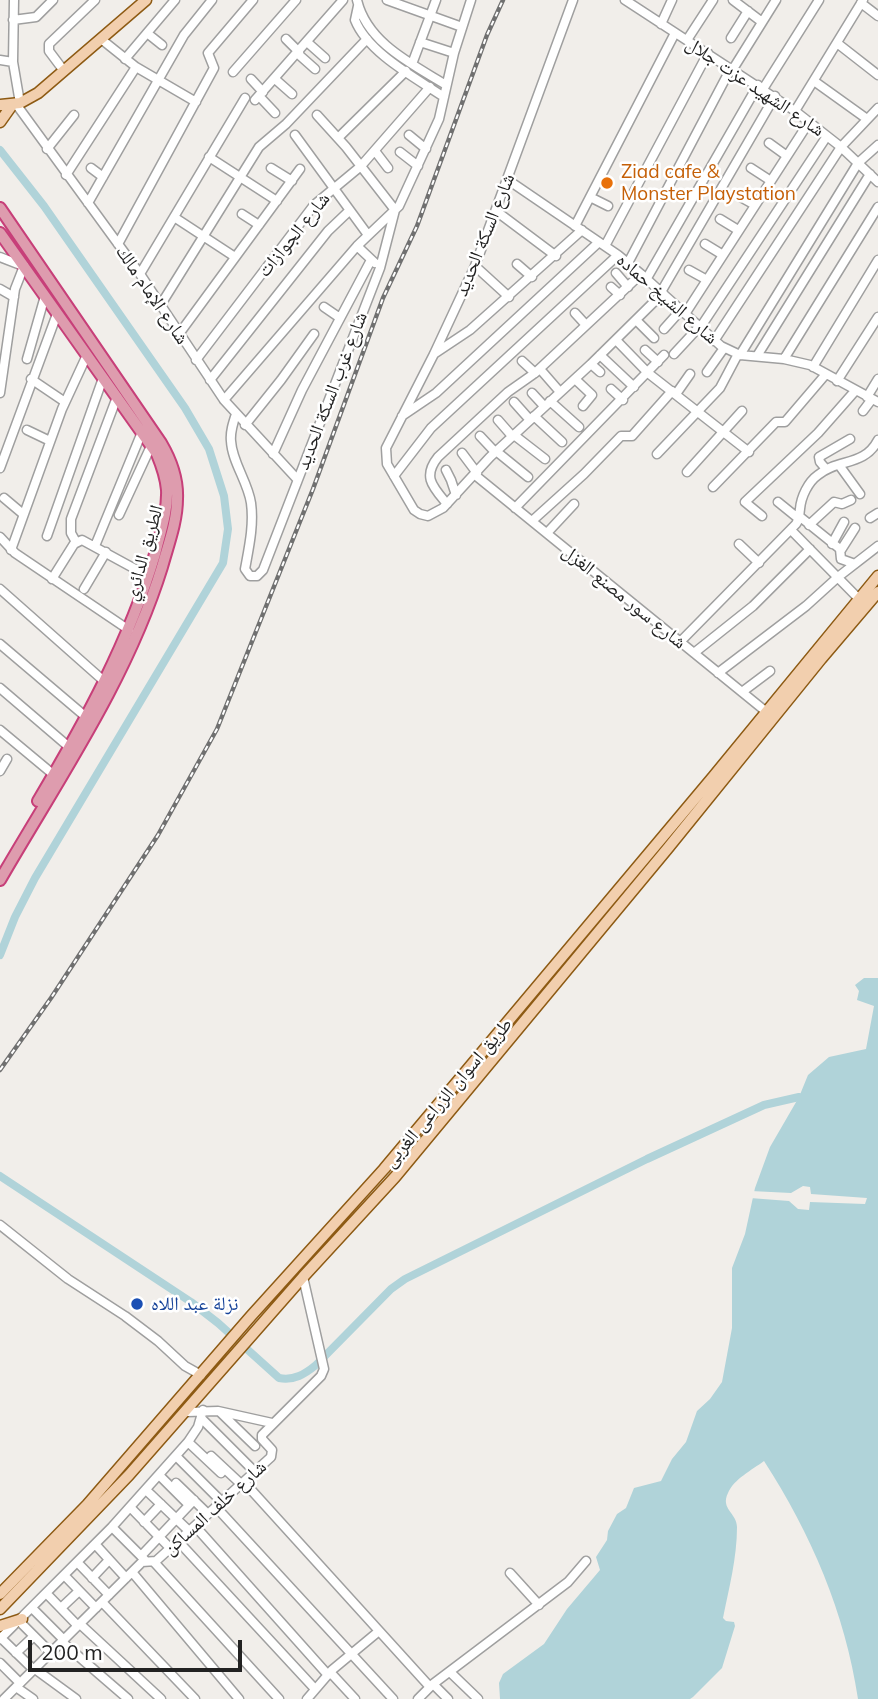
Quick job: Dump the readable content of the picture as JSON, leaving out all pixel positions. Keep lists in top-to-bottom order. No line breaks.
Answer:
{"streets":{"highway":["الطريق الدائري"],"main road":["طريق اسوان الزراعى الغربى"],"street":["شارع الشهيد عزت جلال","شارع الجوازات","شارع السكة الحديد","شارع الإمام مالك","شارع الشيخ حماده","شارع غرب السكة الحديد","شارع سور مصنع الغزل","شارع خلف المساكن"]},"crossings":[["شارع الجوازات","شارع الإمام مالك"],["شارع السكة الحديد","شارع الشيخ حماده"],["شارع الإمام مالك","شارع غرب السكة الحديد"],["شارع سور مصنع الغزل","طريق اسوان الزراعى الغربى"],["طريق اسوان الزراعى الغربى","شارع خلف المساكن"]],"places":["Ziad cafe & Monster Playstation","نزلة عبد اللاه"],"scale_bar":"200 m"}
